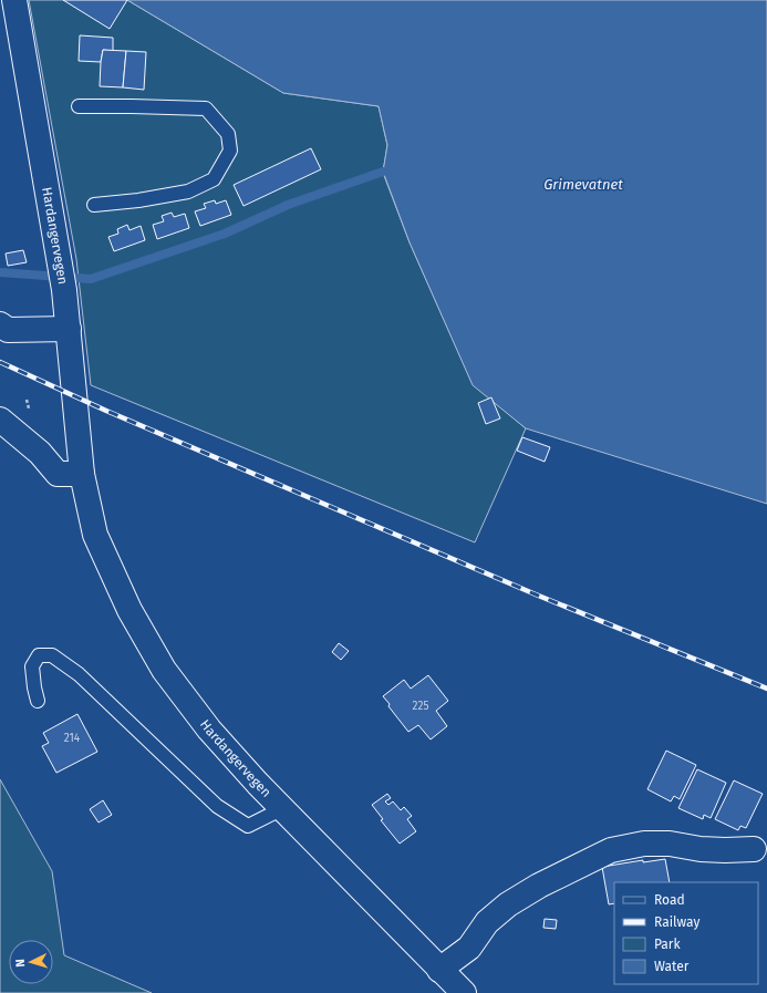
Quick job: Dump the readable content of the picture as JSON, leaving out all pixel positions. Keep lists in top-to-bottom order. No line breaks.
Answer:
{"streets":{"main road":["Hardangervegen"]},"water":["Grimevatnet"],"house_numbers":["225","214"],"legend":["Road","Railway","Park","Water"],"north":"left"}
